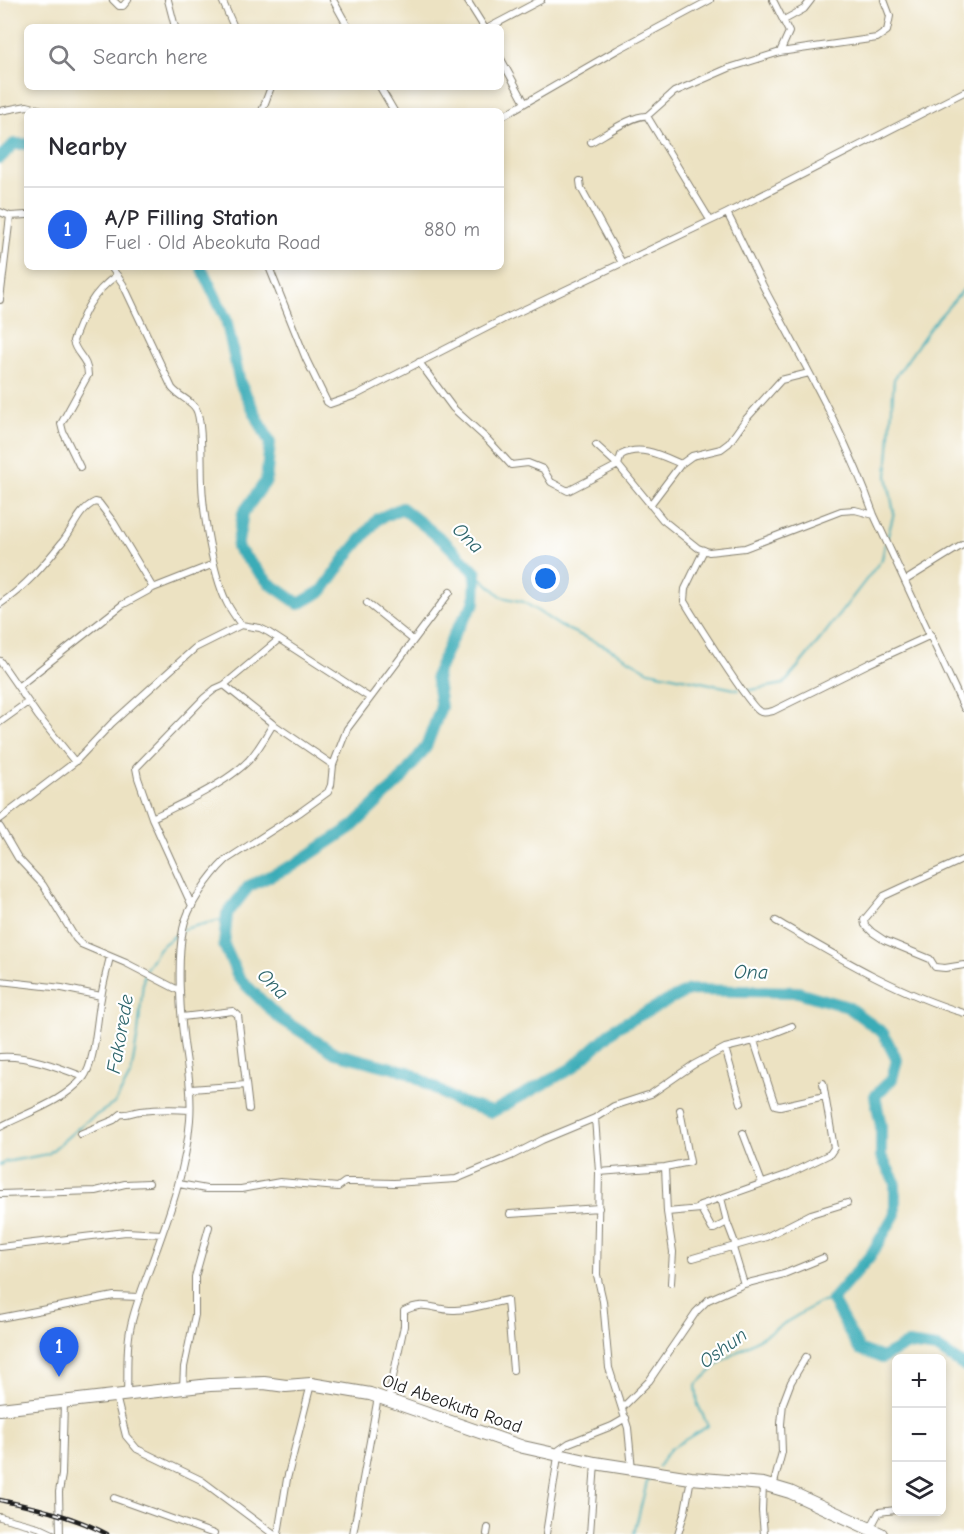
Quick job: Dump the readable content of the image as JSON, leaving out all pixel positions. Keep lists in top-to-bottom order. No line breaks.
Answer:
{"streets":{"highway":["Old Abeokuta Road"]},"water":["Ona","Fakorede","Oshun"],"page":{"search":"Search here","heading":"Nearby","list":[{"mark":"1","name":"A/P Filling Station","note":"Fuel · Old Abeokuta Road","value":"880 m"}],"pins":"1","map_buttons":["+","−"]}}
